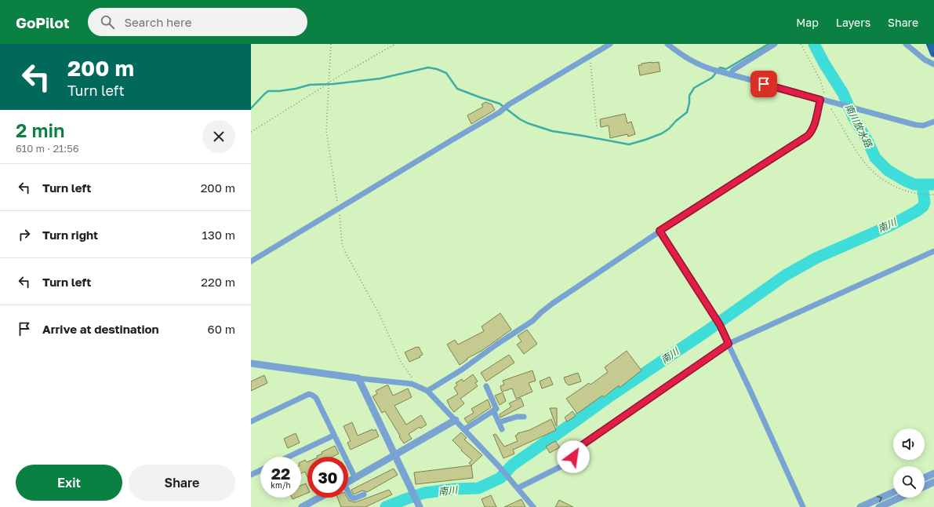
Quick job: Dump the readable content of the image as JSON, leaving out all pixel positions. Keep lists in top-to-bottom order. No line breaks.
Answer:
{"water":["南川放水路","南川"],"page":{"header":"GoPilot","search":"Search here","nav":["Map","Layers","Share"],"turn":["200 m","Turn left"],"heading":["2 min","610 m · 21:56"],"list":[{"name":"Turn left","value":"200 m"},{"name":"Turn right","value":"130 m"},{"name":"Turn left","value":"220 m"},{"name":"Arrive at destination","value":"60 m"}],"speed":"22 km/h","limit":"30","buttons":["Exit","Share"]}}
